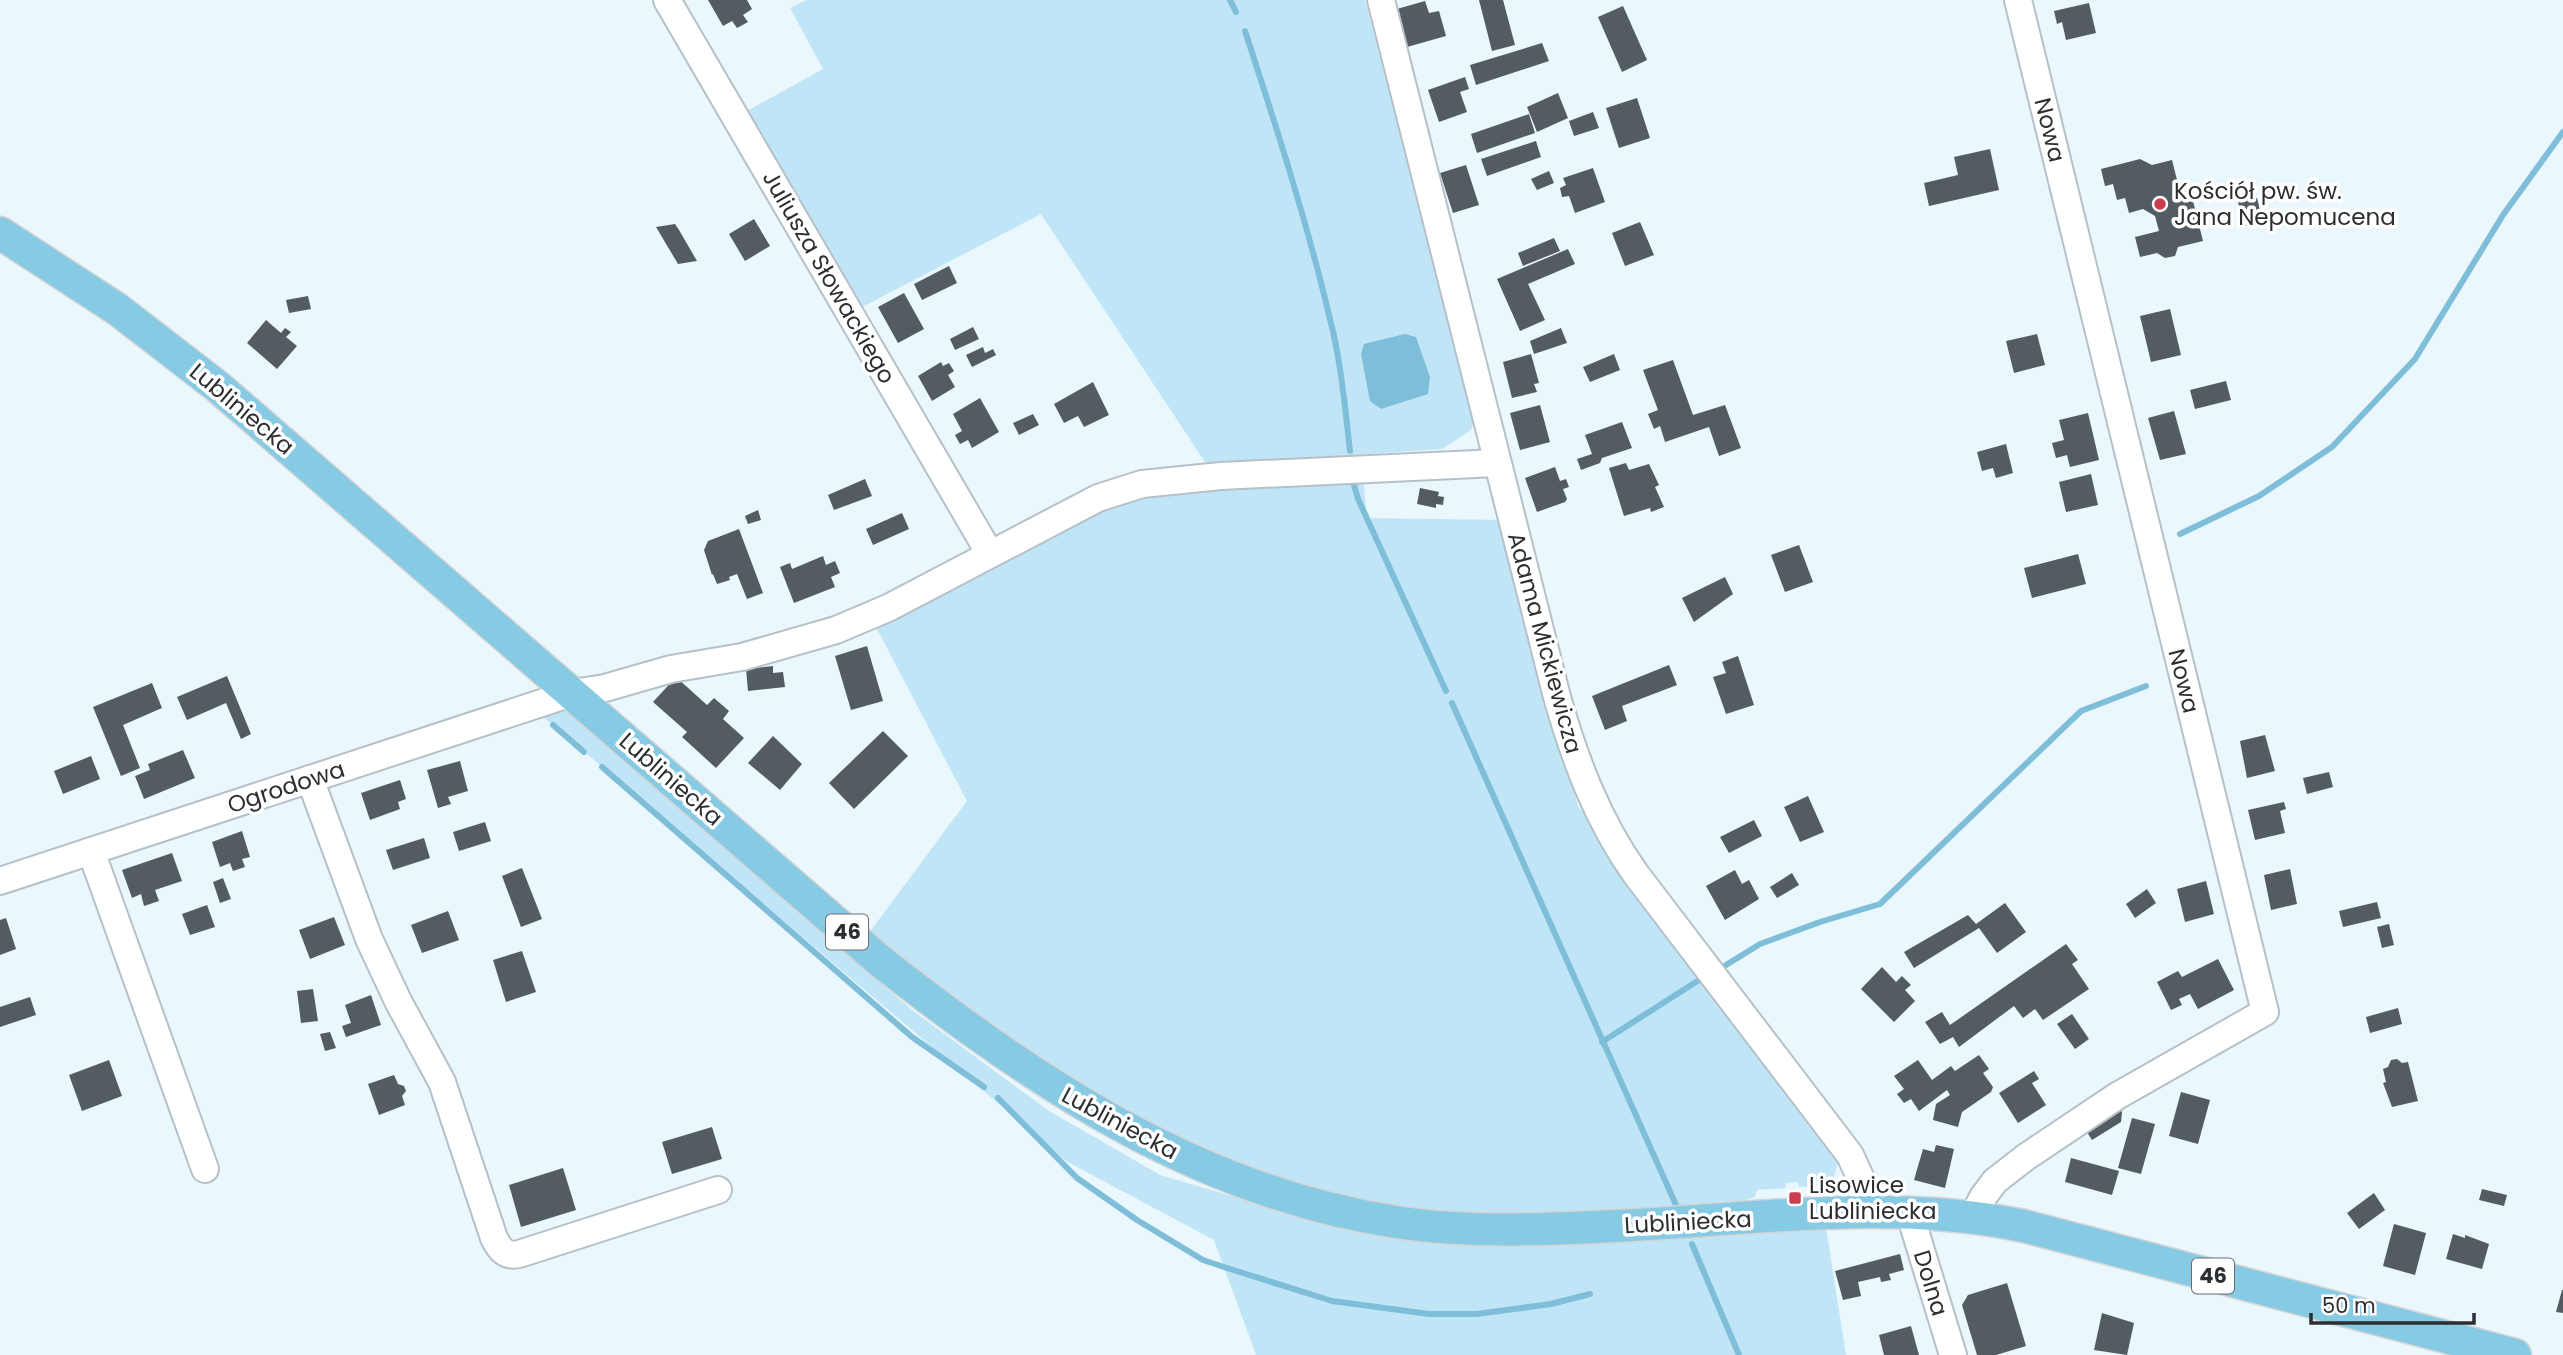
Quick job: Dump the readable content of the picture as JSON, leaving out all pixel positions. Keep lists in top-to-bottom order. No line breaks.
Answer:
{"streets":{"main road":["Lubliniecka","46"],"street":["Nowa","Juliusza Słowackiego","Adama Mickiewicza","Ogrodowa","Dolna"]},"crossings":[["Nowa","Lubliniecka"],["Juliusza Słowackiego","Ogrodowa"],["Lubliniecka","Adama Mickiewicza"],["Lubliniecka","Ogrodowa"],["Lubliniecka","Dolna"],["Adama Mickiewicza","Ogrodowa"]],"places":{"other":["Kościół pw. św. Jana Nepomucena"],"transit":["Lisowice Lubliniecka"]},"scale_bar":"50 m"}
